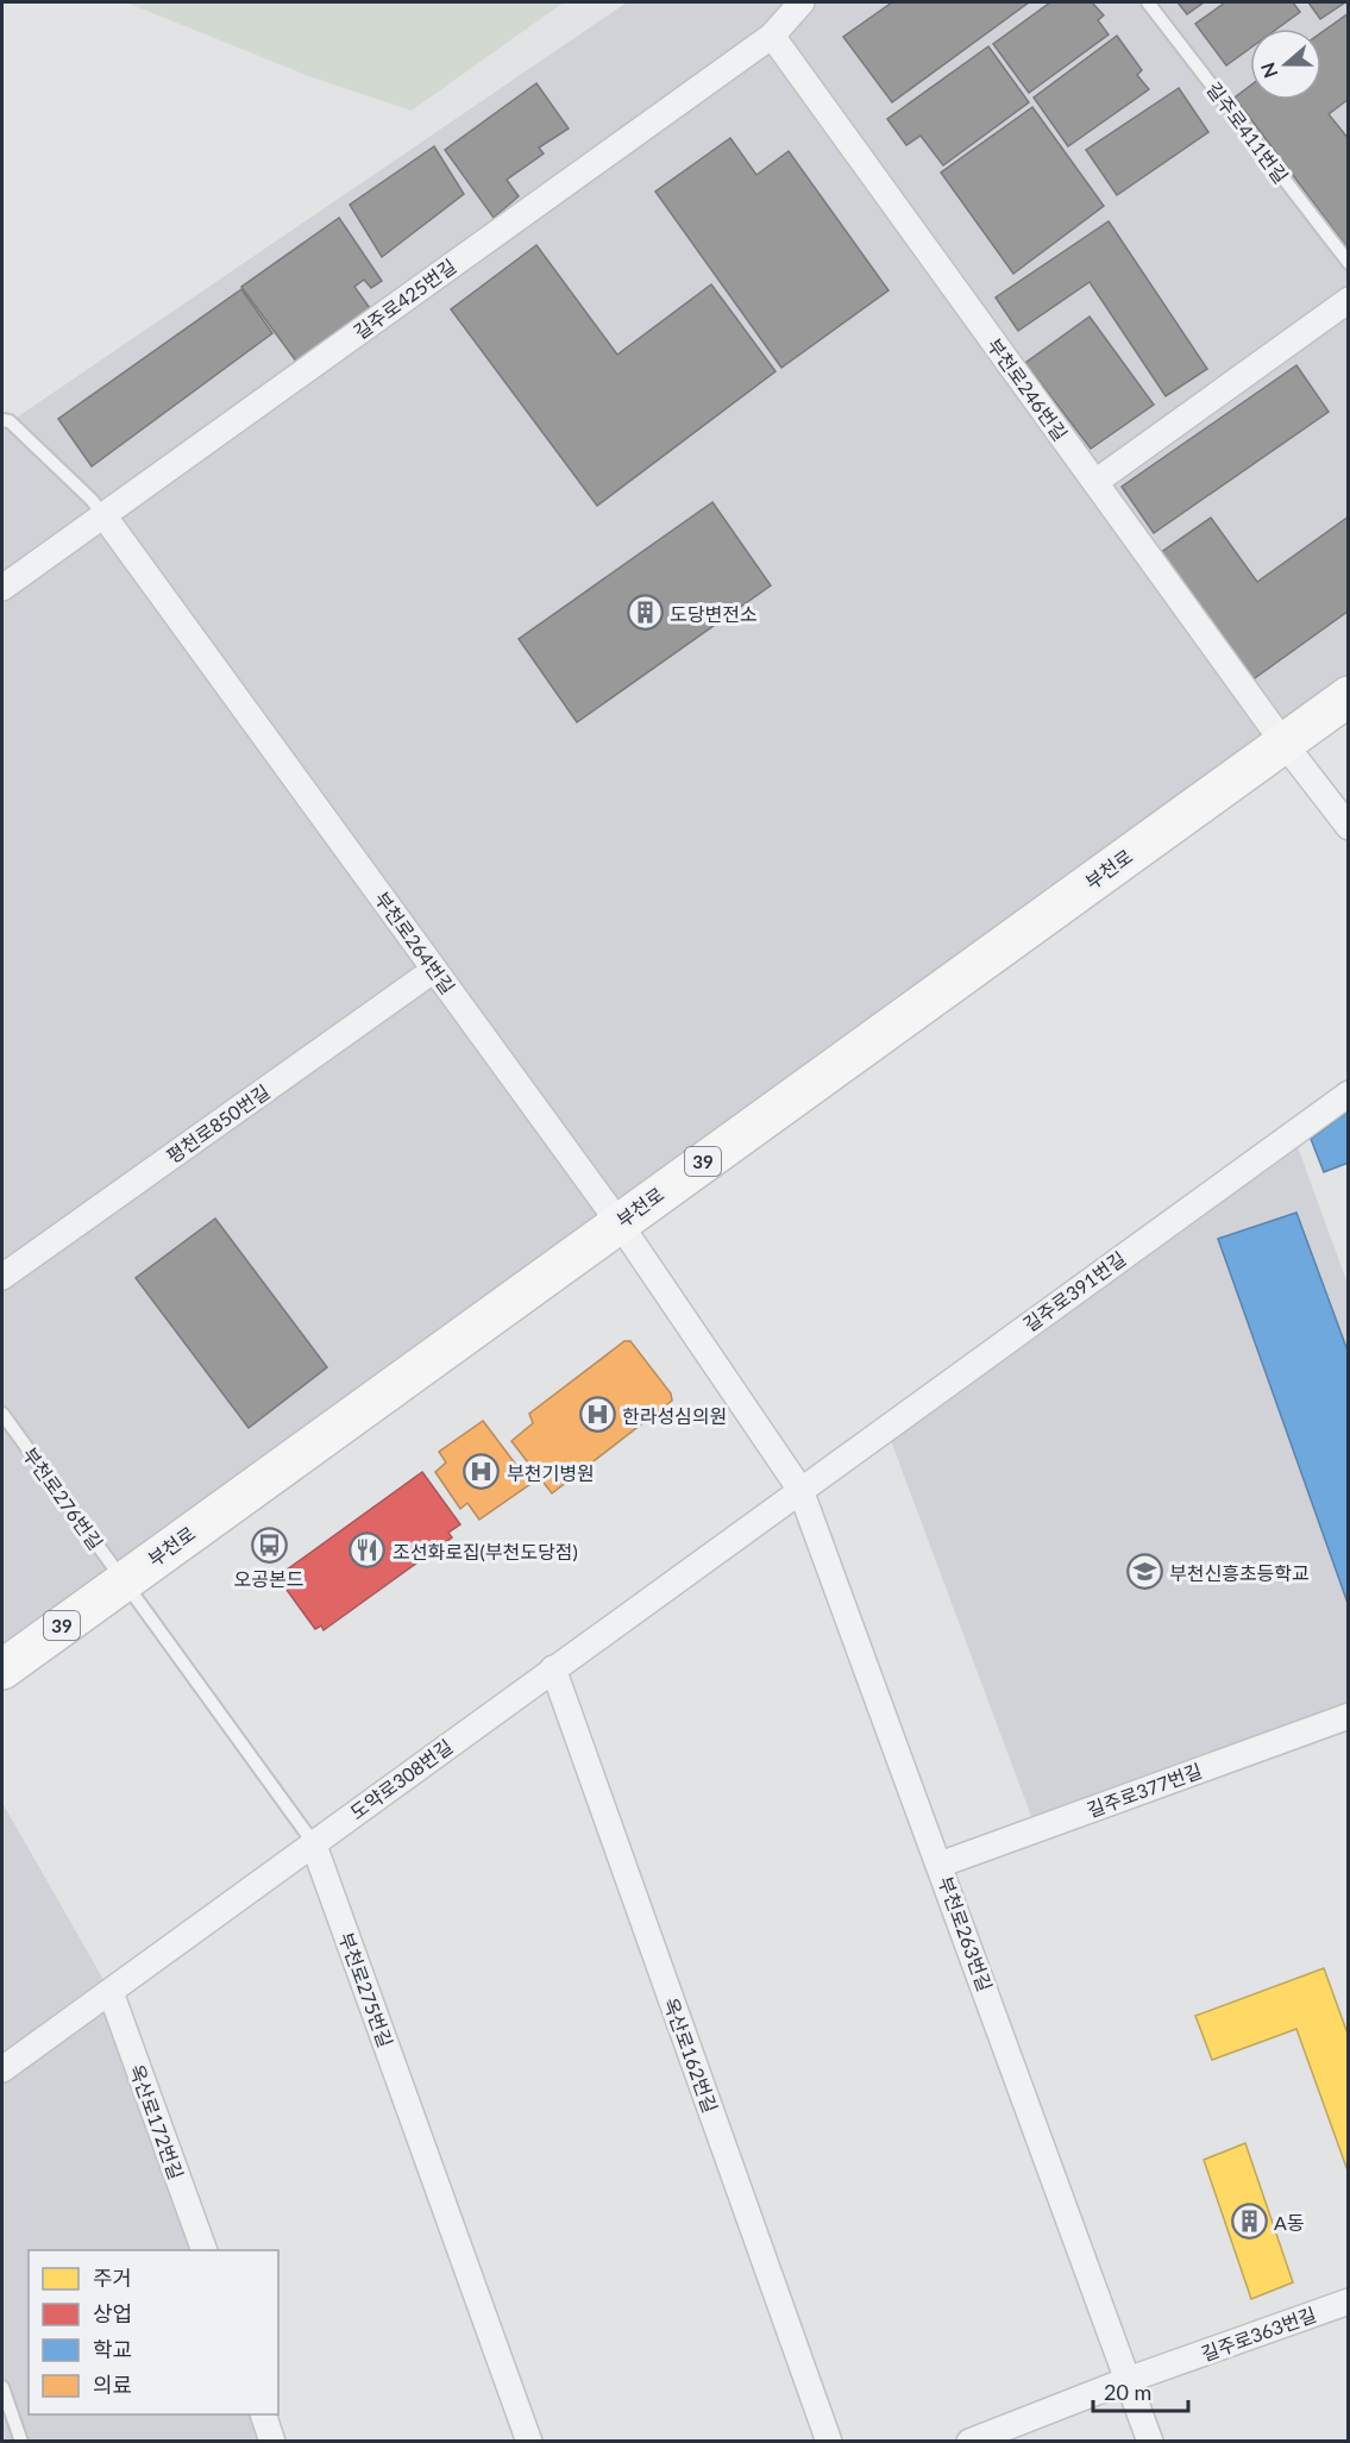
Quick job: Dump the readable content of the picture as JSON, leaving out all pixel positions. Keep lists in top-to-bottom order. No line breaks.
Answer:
{"streets":{"main road":["부천로","39"],"street":["길주로425번길","부천로246번길","부천로264번길","평천로850번길","길주로391번길","도약로308번길","길주로377번길","부천로263번길","부천로275번길","옥산로162번길","옥산로172번길","길주로363번길"],"lane":["길주로411번길","부천로276번길"]},"crossings":[["길주로425번길","부천로246번길"],["길주로425번길","부천로264번길"],["부천로246번길","부천로"],["부천로","부천로264번길"],["부천로","부천로276번길"],["부천로","부천로275번길"],["부천로264번길","평천로850번길"],["부천로264번길","길주로391번길"],["부천로264번길","도약로308번길"],["부천로264번길","부천로263번길"],["길주로391번길","도약로308번길"],["길주로391번길","부천로263번길"],["부천로276번길","부천로275번길"],["도약로308번길","부천로263번길"],["도약로308번길","부천로275번길"],["도약로308번길","옥산로162번길"],["도약로308번길","옥산로172번길"],["길주로377번길","부천로263번길"],["부천로263번길","길주로363번길"]],"places":{"building":["도당변전소","A동"],"hospital":["한라성심의원","부천기병원"],"bus stop":["오공본드"],"restaurant":["조선화로집(부천도당점)"],"school or university":["부천신흥초등학교"]},"legend":["주거","상업","학교","의료"],"scale_bar":"20 m","north":"left"}
